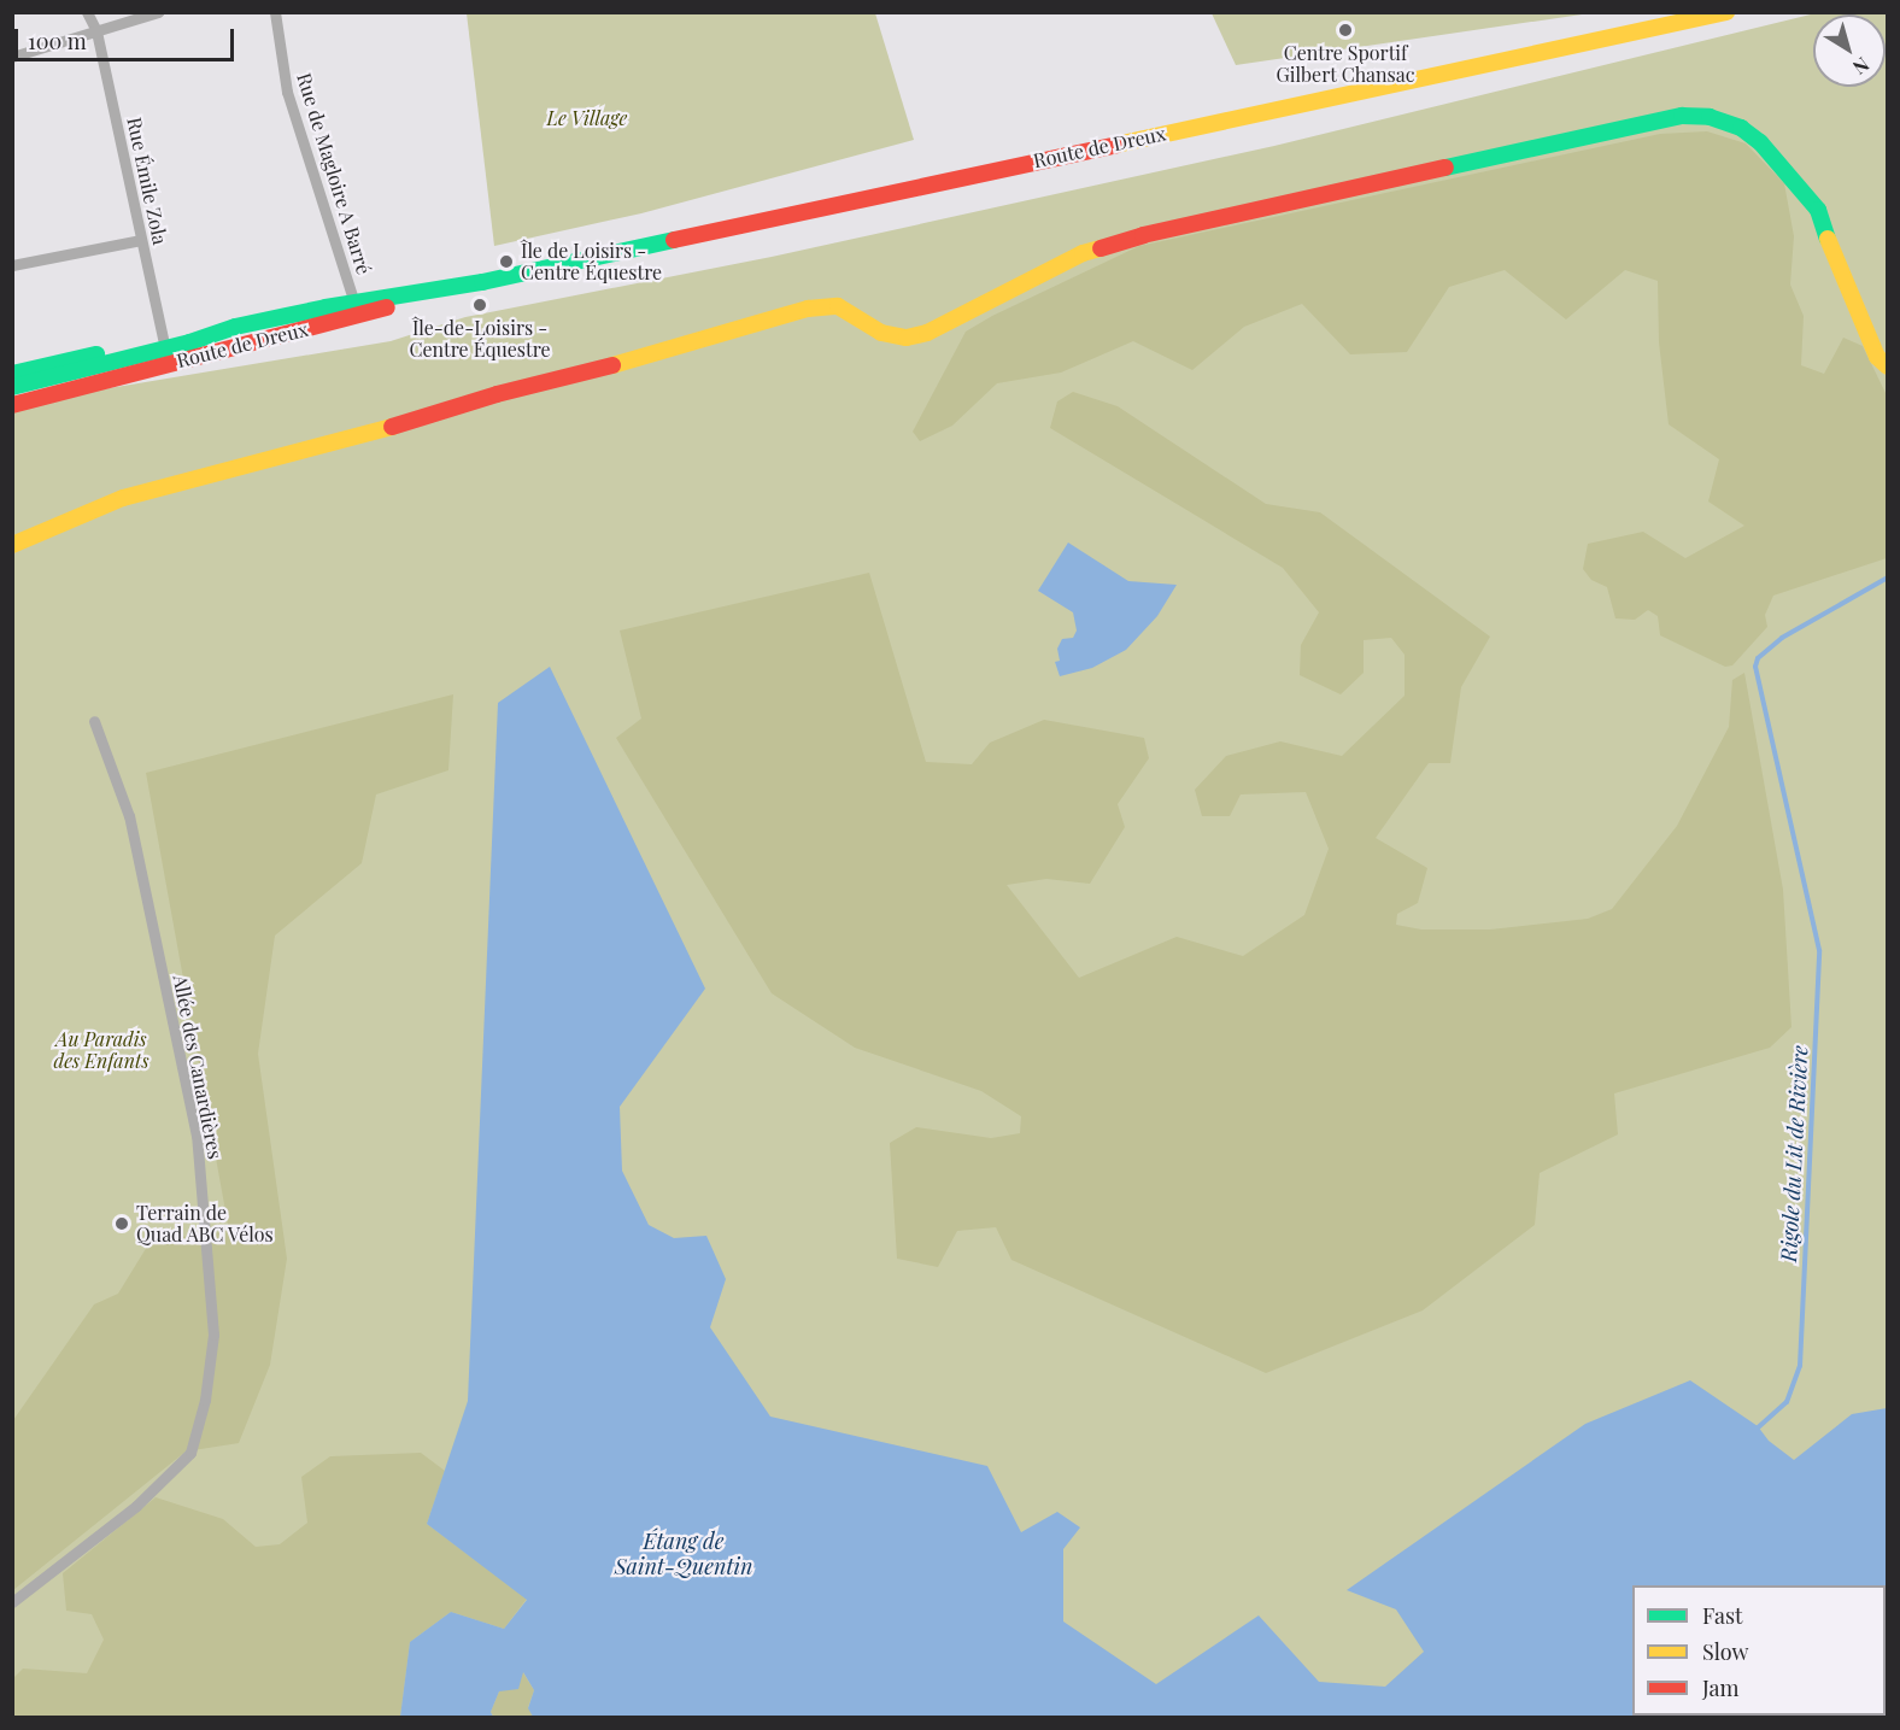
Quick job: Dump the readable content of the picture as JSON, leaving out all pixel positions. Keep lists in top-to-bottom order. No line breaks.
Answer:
{"streets":{"main road":["Route de Dreux"],"street":["Rue de Magloire A Barré","Rue Émile Zola","Allée des Canardières"]},"crossings":[["Route de Dreux","Rue de Magloire A Barré"],["Route de Dreux","Rue Émile Zola"]],"water":["Rigole du Lit de Rivière","Étang de Saint-Quentin"],"parks":["Le Village","Au Paradis des Enfants"],"places":["Centre Sportif Gilbert Chansac","Île de Loisirs - Centre Équestre","Île-de-Loisirs - Centre Équestre","Terrain de Quad ABC Vélos"],"legend":["Fast","Slow","Jam"],"scale_bar":"100 m","north":"bottom right"}
